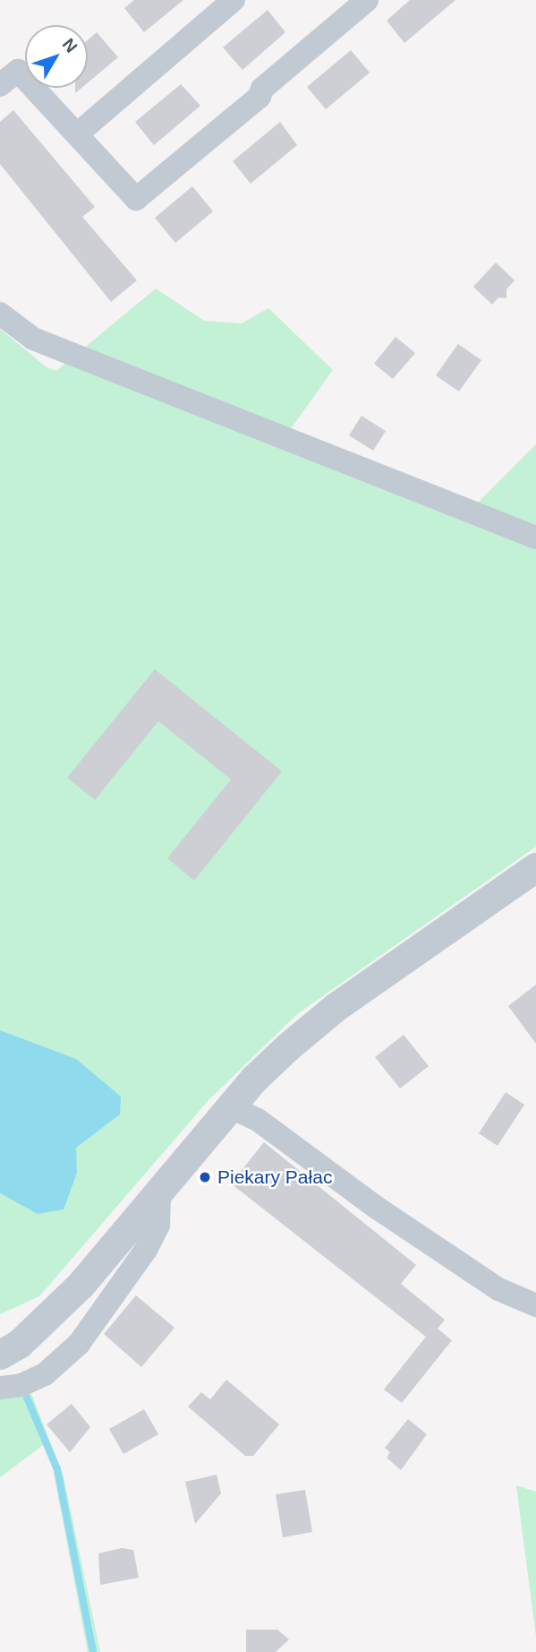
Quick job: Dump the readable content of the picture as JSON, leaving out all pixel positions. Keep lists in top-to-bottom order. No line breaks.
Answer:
{"places":["Piekary Pałac"],"north":"top right"}
